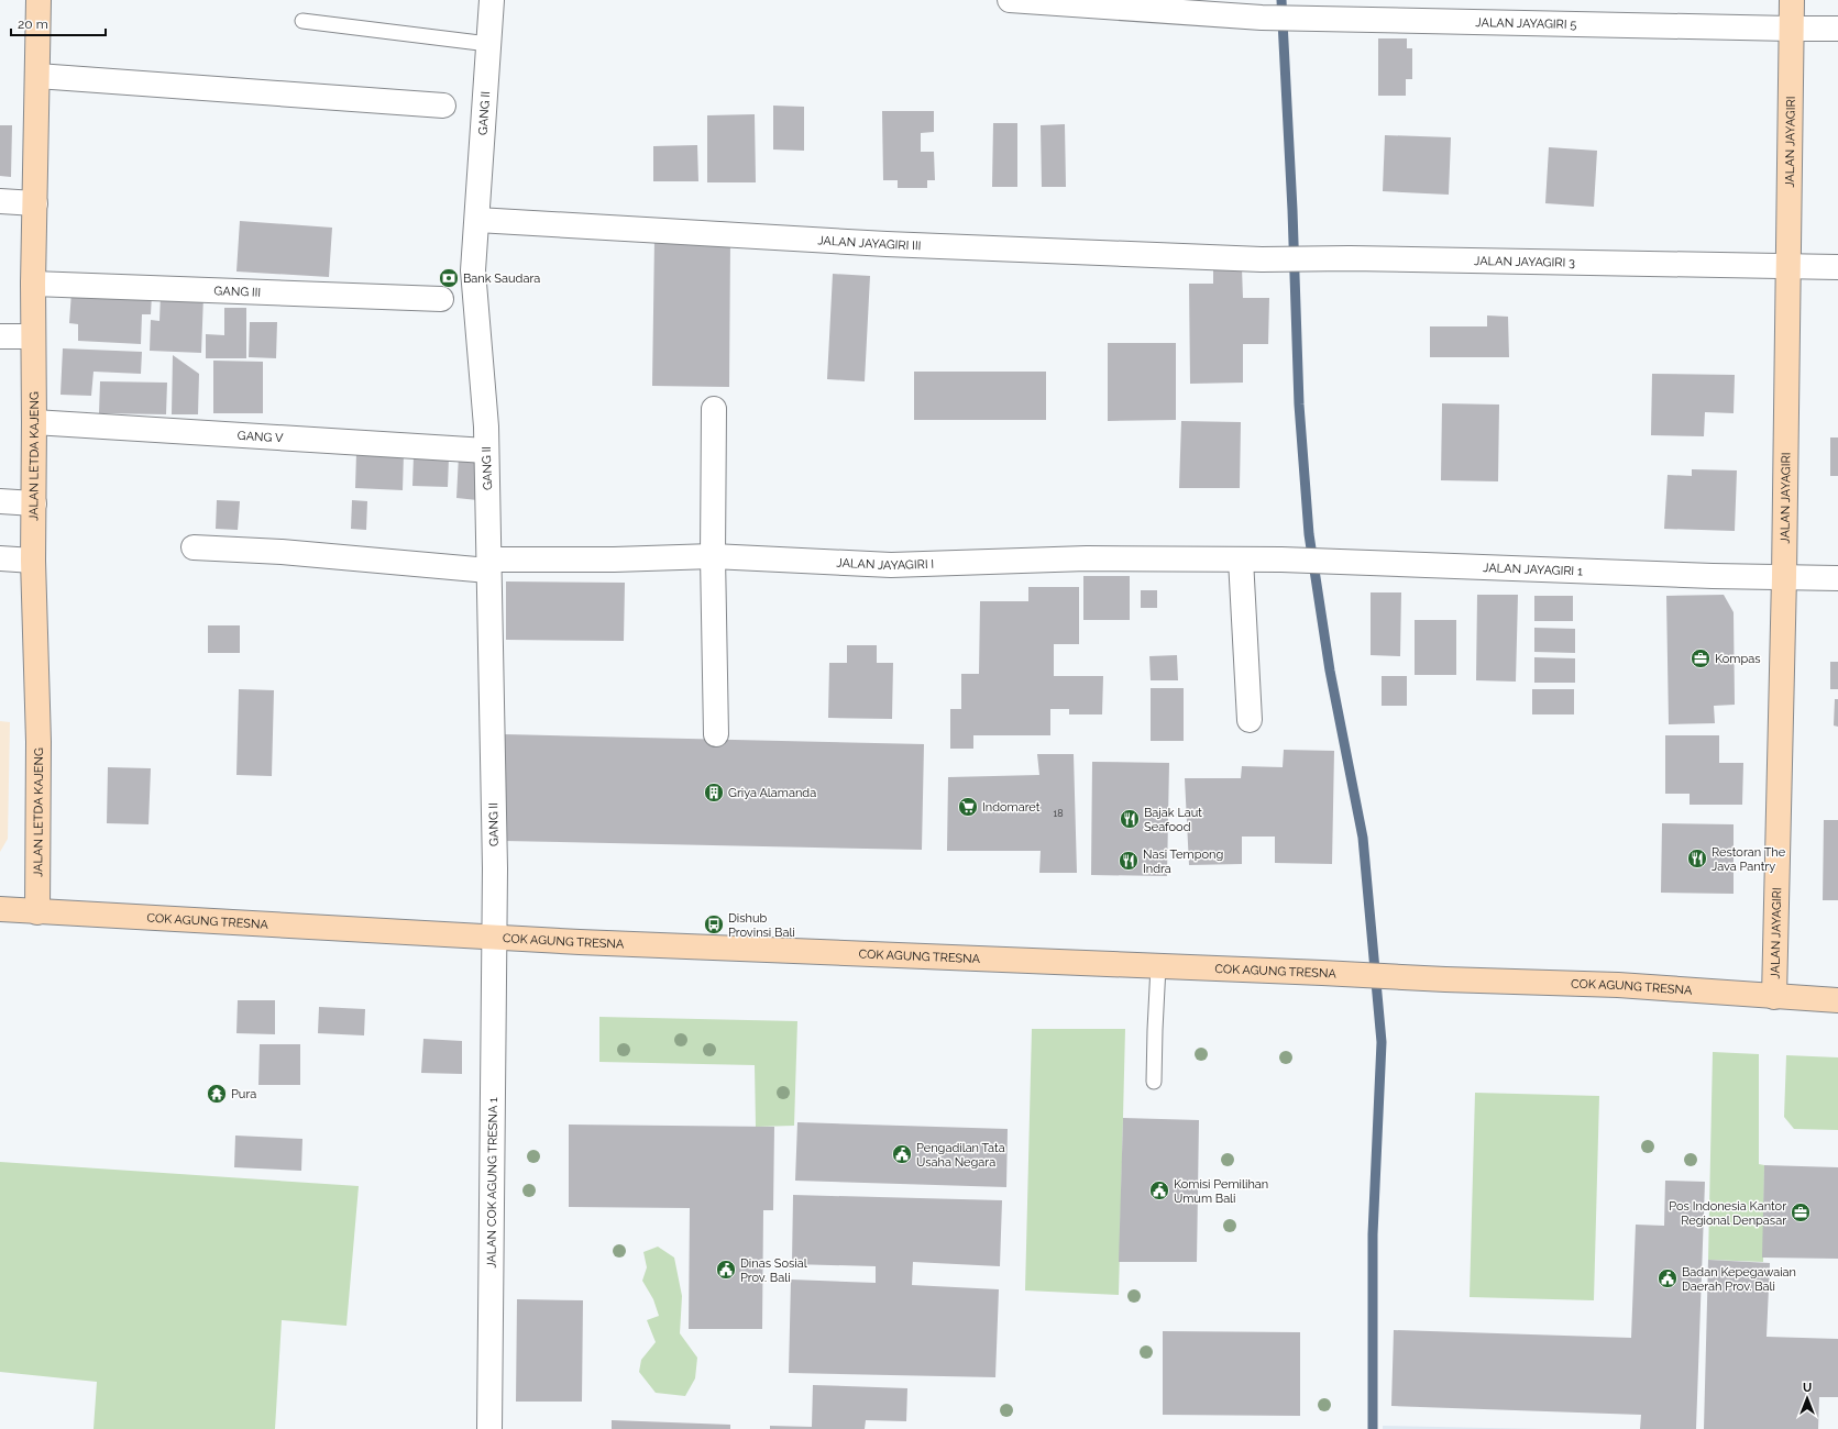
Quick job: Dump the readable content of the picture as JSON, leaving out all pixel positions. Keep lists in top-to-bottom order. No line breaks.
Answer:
{"streets":{"street":["JALAN JAYAGIRI 5","GANG II","JALAN JAYAGIRI","JALAN JAYAGIRI III","JALAN JAYAGIRI 3","GANG III","GANG V","JALAN LETDA KAJENG","JALAN JAYAGIRI I","JALAN JAYAGIRI 1","COK AGUNG TRESNA","JALAN COK AGUNG TRESNA 1"]},"crossings":[["JALAN JAYAGIRI 5","JALAN JAYAGIRI"],["GANG II","JALAN JAYAGIRI III"],["GANG II","GANG V"],["GANG II","JALAN JAYAGIRI I"],["GANG II","COK AGUNG TRESNA"],["GANG II","JALAN COK AGUNG TRESNA 1"],["JALAN JAYAGIRI","JALAN JAYAGIRI 3"],["JALAN JAYAGIRI","JALAN JAYAGIRI 1"],["JALAN JAYAGIRI","COK AGUNG TRESNA"],["JALAN JAYAGIRI III","JALAN JAYAGIRI 3"],["GANG III","JALAN LETDA KAJENG"],["GANG V","JALAN LETDA KAJENG"],["JALAN LETDA KAJENG","COK AGUNG TRESNA"],["JALAN JAYAGIRI I","JALAN JAYAGIRI 1"],["COK AGUNG TRESNA","JALAN COK AGUNG TRESNA 1"]],"places":{"bank":["Bank Saudara"],"office":["Kompas","Pos Indonesia Kantor Regional Denpasar"],"building":["Griya Alamanda"],"supermarket":["Indomaret"],"restaurant":["Bajak Laut Seafood","Restoran The Java Pantry","Nasi Tempong Indra"],"bus stop":["Dishub Provinsi Bali"],"temple":["Pura"],"public building":["Pengadilan Tata Usaha Negara","Komisi Pemilihan Umum Bali","Dinas Sosial Prov. Bali","Badan Kepegawaian Daerah Prov. Bali"]},"house_numbers":["18"],"scale_bar":"20 m","north":"top"}
